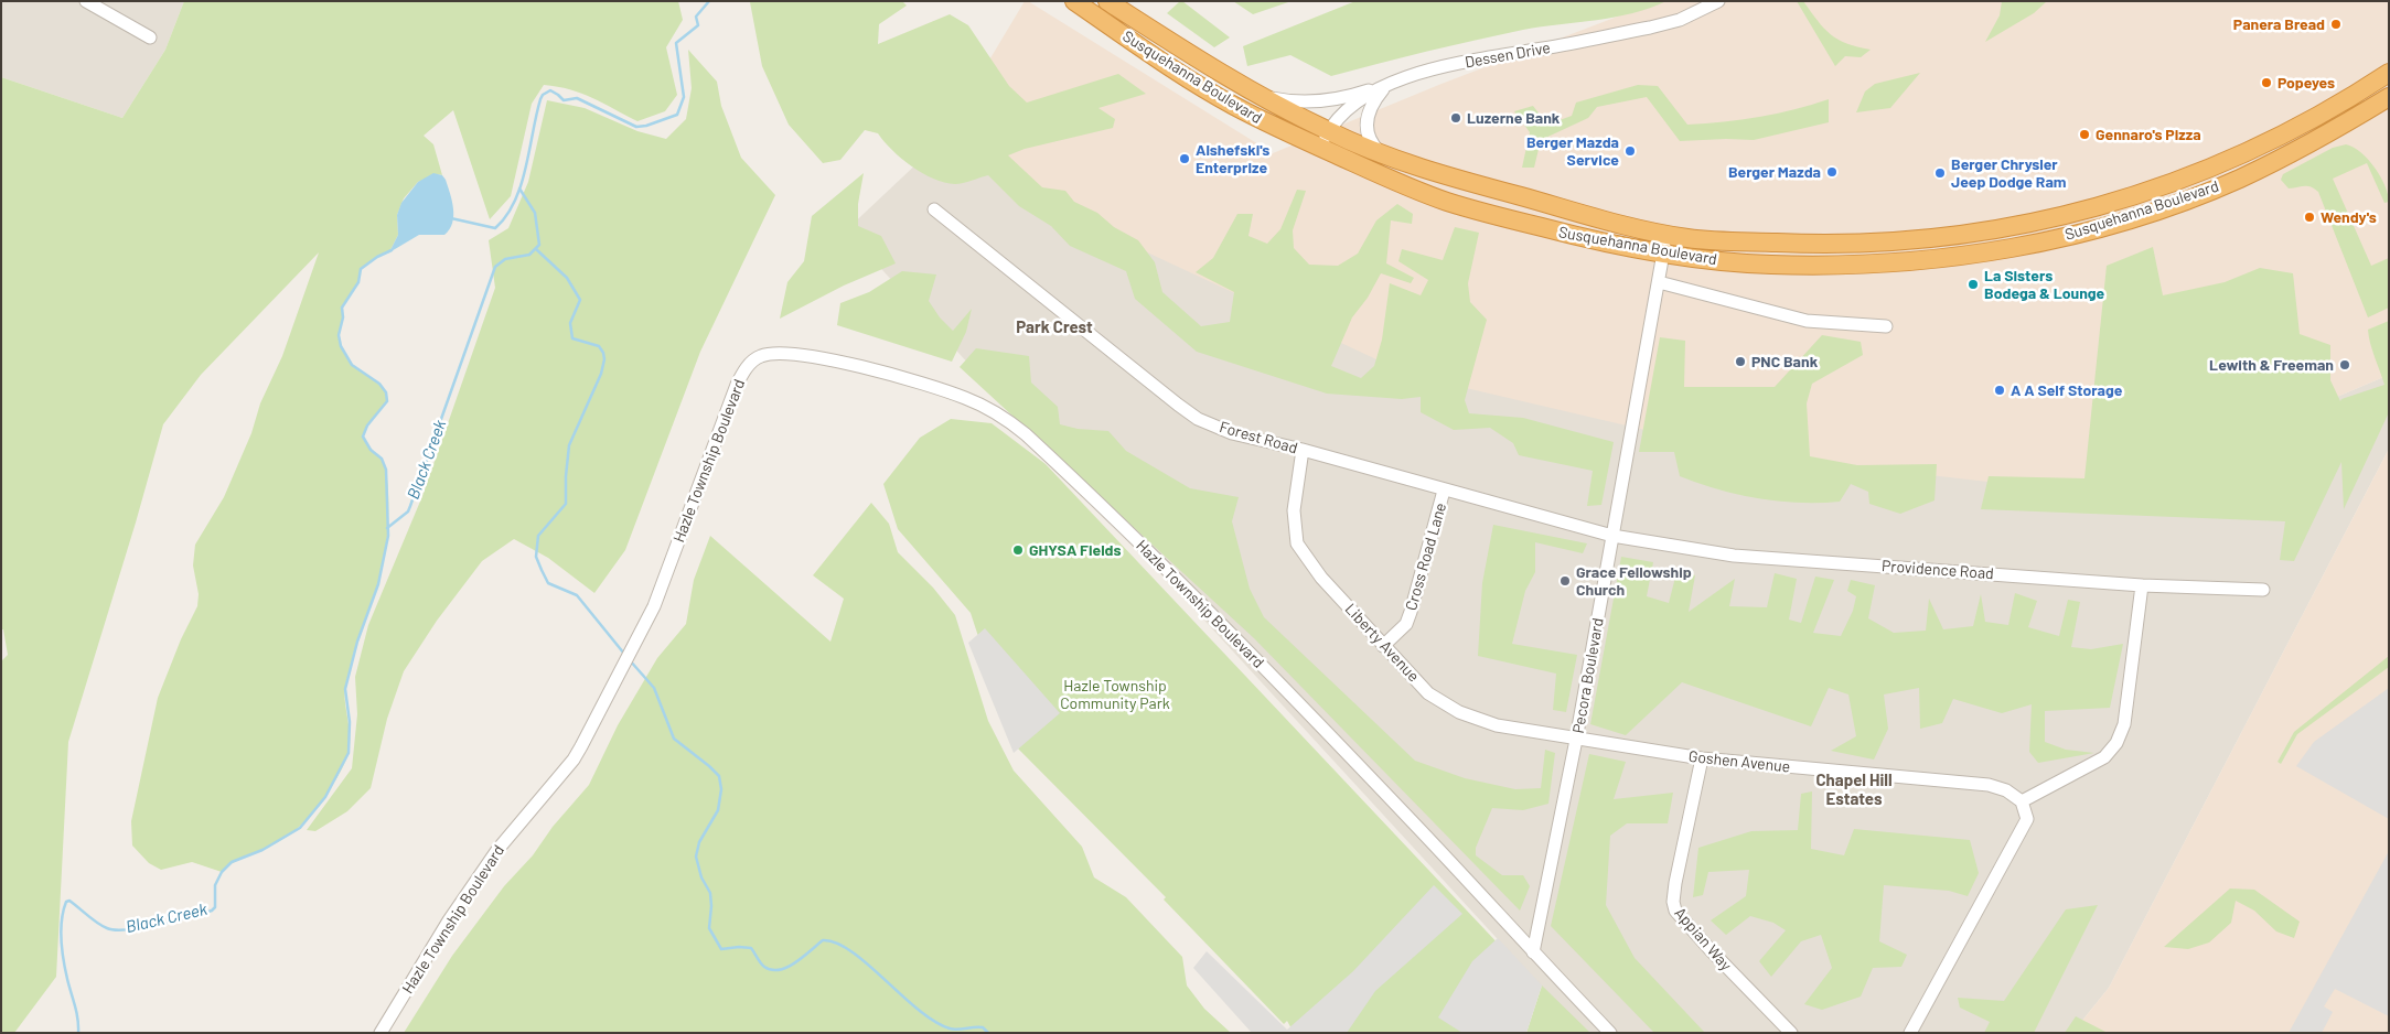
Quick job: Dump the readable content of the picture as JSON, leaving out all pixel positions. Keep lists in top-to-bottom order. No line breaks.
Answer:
{"streets":{"highway":["Susquehanna Boulevard"],"street":["Dessen Drive","Forest Road","Hazle Township Boulevard","Cross Road Lane","Providence Road","Liberty Avenue","Pecora Boulevard","Goshen Avenue","Appian Way"]},"crossings":[["Dessen Drive","Susquehanna Boulevard"],["Susquehanna Boulevard","Pecora Boulevard"],["Forest Road","Cross Road Lane"],["Forest Road","Providence Road"],["Forest Road","Liberty Avenue"],["Forest Road","Pecora Boulevard"],["Hazle Township Boulevard","Pecora Boulevard"],["Cross Road Lane","Liberty Avenue"],["Providence Road","Pecora Boulevard"],["Liberty Avenue","Pecora Boulevard"],["Liberty Avenue","Goshen Avenue"],["Pecora Boulevard","Goshen Avenue"],["Goshen Avenue","Appian Way"]],"districts":["Park Crest","Chapel Hill Estates"],"water":["Black Creek"],"parks":["Hazle Township Community Park"],"places":["Panera Bread","Popeyes","Luzerne Bank","Gennaro's Pizza","Berger Mazda Service","Alshefski's Enterprize","Berger Mazda","Berger Chrysler Jeep Dodge Ram","Wendy's","La Sisters Bodega & Lounge","PNC Bank","Lewith & Freeman","A A Self Storage","GHYSA Fields","Grace Fellowship Church"]}
